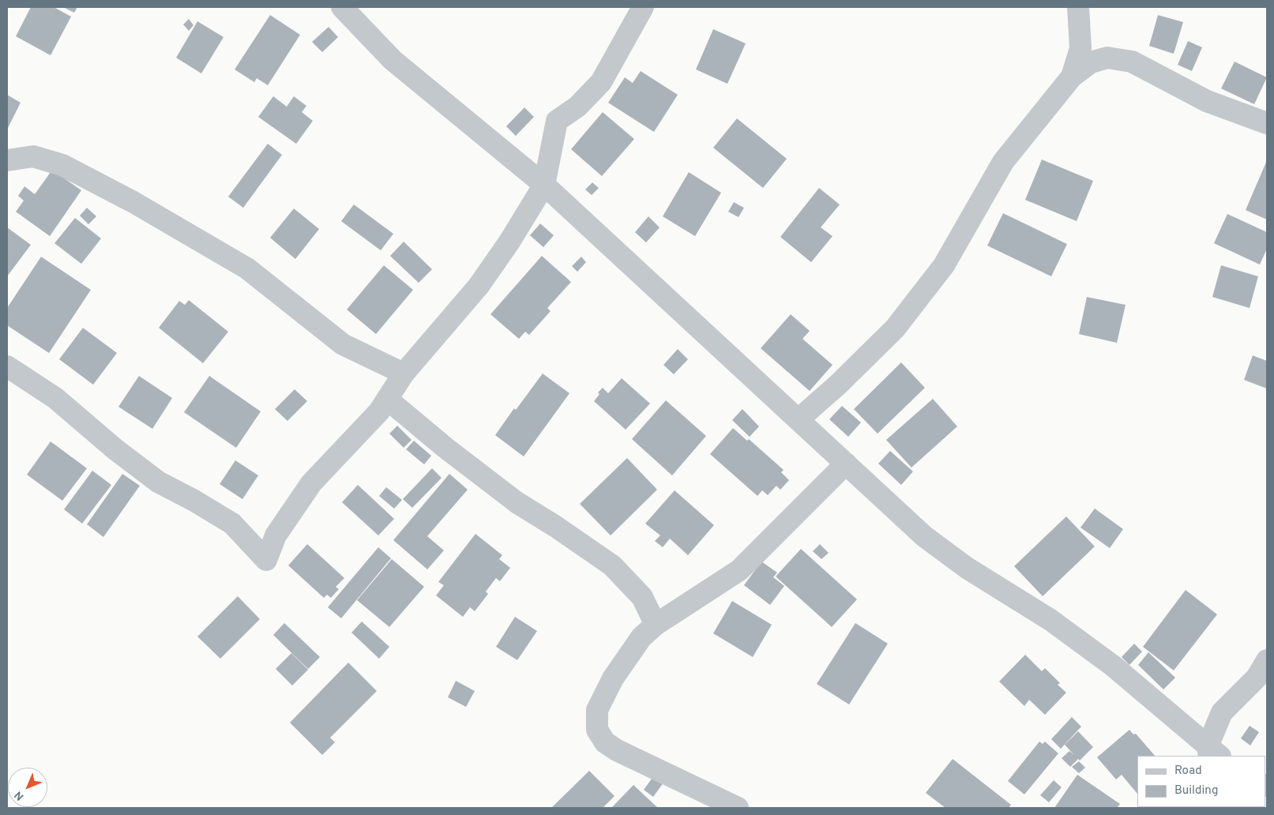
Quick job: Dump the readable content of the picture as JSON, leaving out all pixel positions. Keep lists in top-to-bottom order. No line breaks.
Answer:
{"legend":["Road","Building"],"north":"bottom left"}
